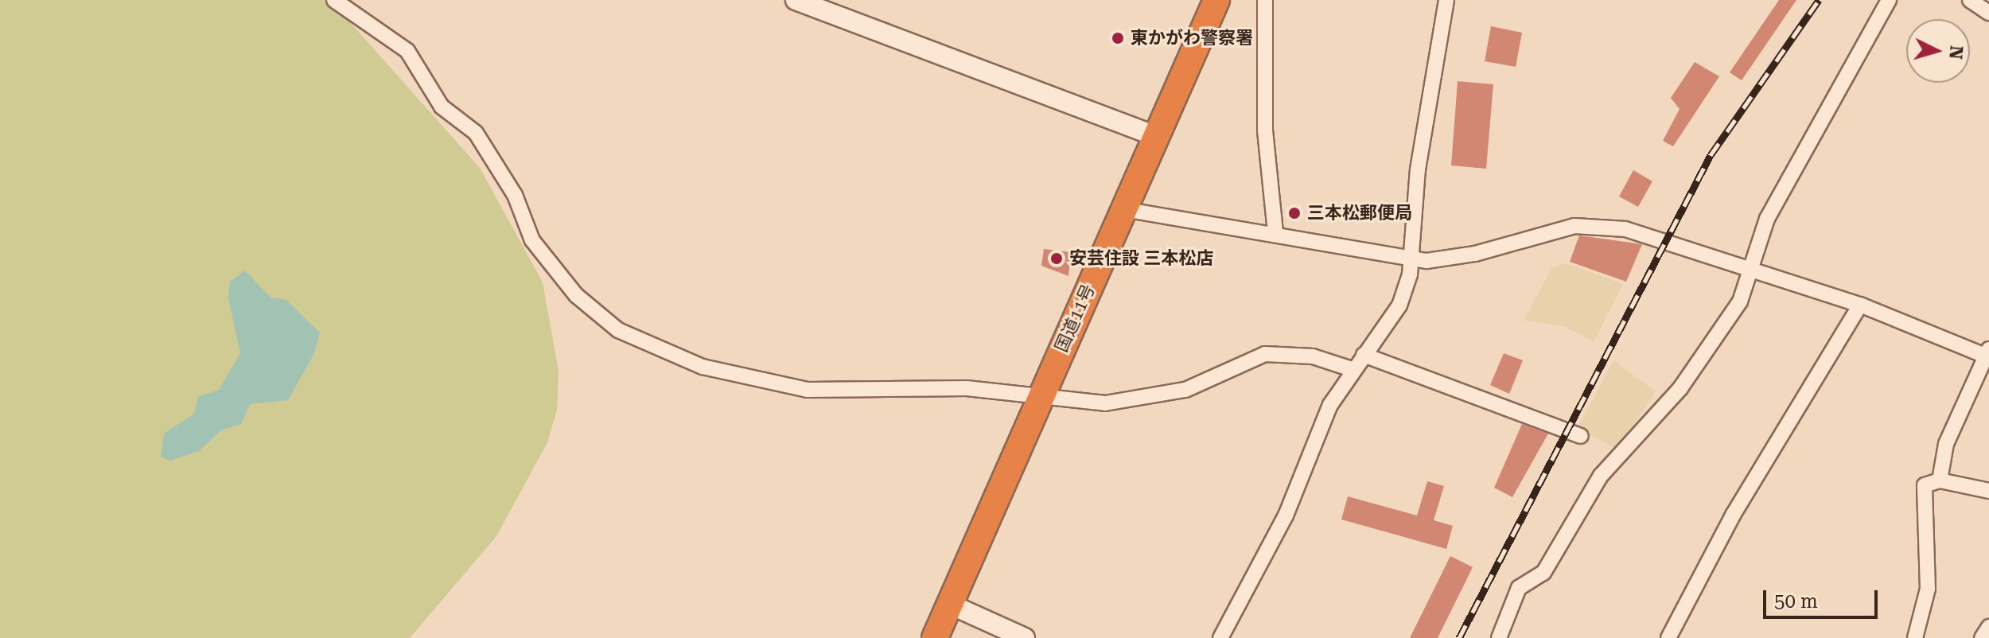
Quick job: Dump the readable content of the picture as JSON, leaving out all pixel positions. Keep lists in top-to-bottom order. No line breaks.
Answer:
{"streets":{"highway":["国道11号"]},"places":["東かがわ警察署","三本松郵便局","安芸住設 三本松店"],"scale_bar":"50 m","north":"right"}
